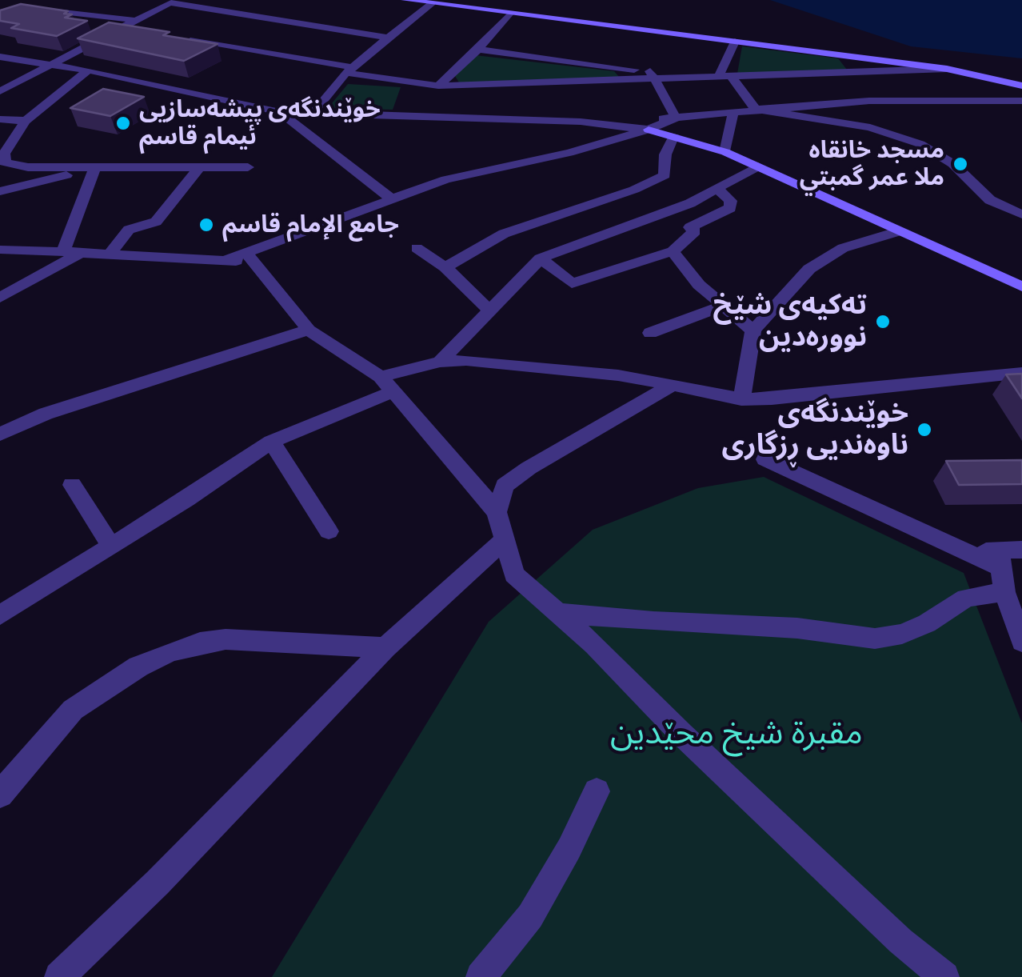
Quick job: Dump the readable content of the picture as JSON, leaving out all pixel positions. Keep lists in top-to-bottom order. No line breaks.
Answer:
{"parks":["مقبرة شيخ محێدین"],"places":["خوێندنگەی پیشەسازیی ئیمام قاسم","مسجد خانقاه ملا عمر گمبتي","جامع الإمام قاسم","تەکیەی شێخ نوورەدین","خوێندنگەی ناوەندیی ڕزگاری"]}
